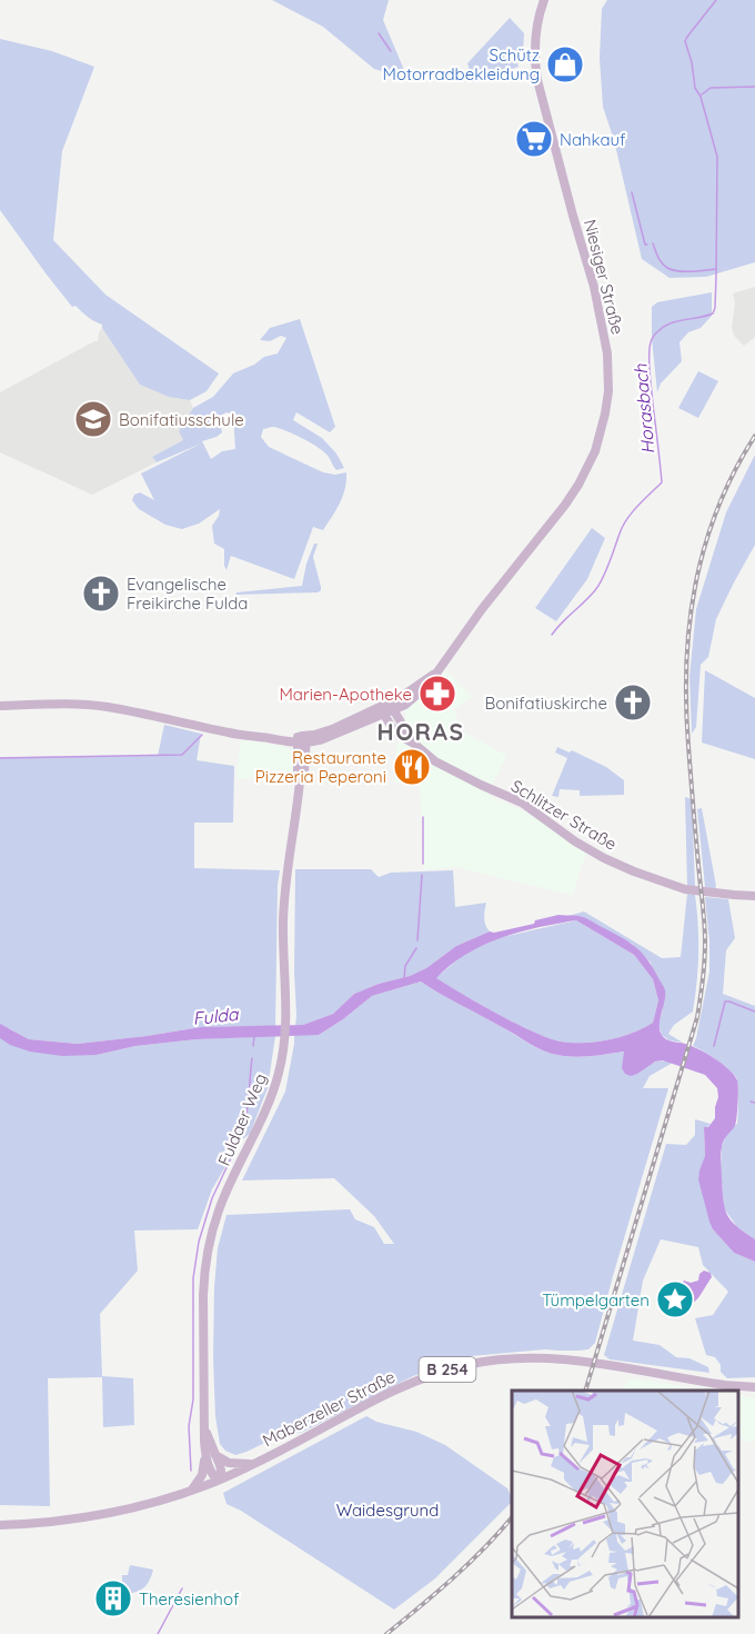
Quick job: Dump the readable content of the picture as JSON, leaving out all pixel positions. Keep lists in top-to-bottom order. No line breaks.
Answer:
{"streets":{"main road":["Niesiger Straße","Schlitzer Straße","Fuldaer Weg","B 254","Maberzeller Straße"]},"crossings":[["Niesiger Straße","Schlitzer Straße"],["Fuldaer Weg","Maberzeller Straße"]],"districts":["HORAS"],"water":["Horasbach","Fulda"],"parks":["Waidesgrund"],"places":{"shop":["Schütz Motorradbekleidung"],"supermarket":["Nahkauf"],"school or university":["Bonifatiusschule"],"church":["Evangelische Freikirche Fulda","Bonifatiuskirche"],"pharmacy":["Marien-Apotheke"],"restaurant":["Restaurante Pizzeria Peperoni"],"place":["Tümpelgarten"],"building":["Theresienhof"]}}
